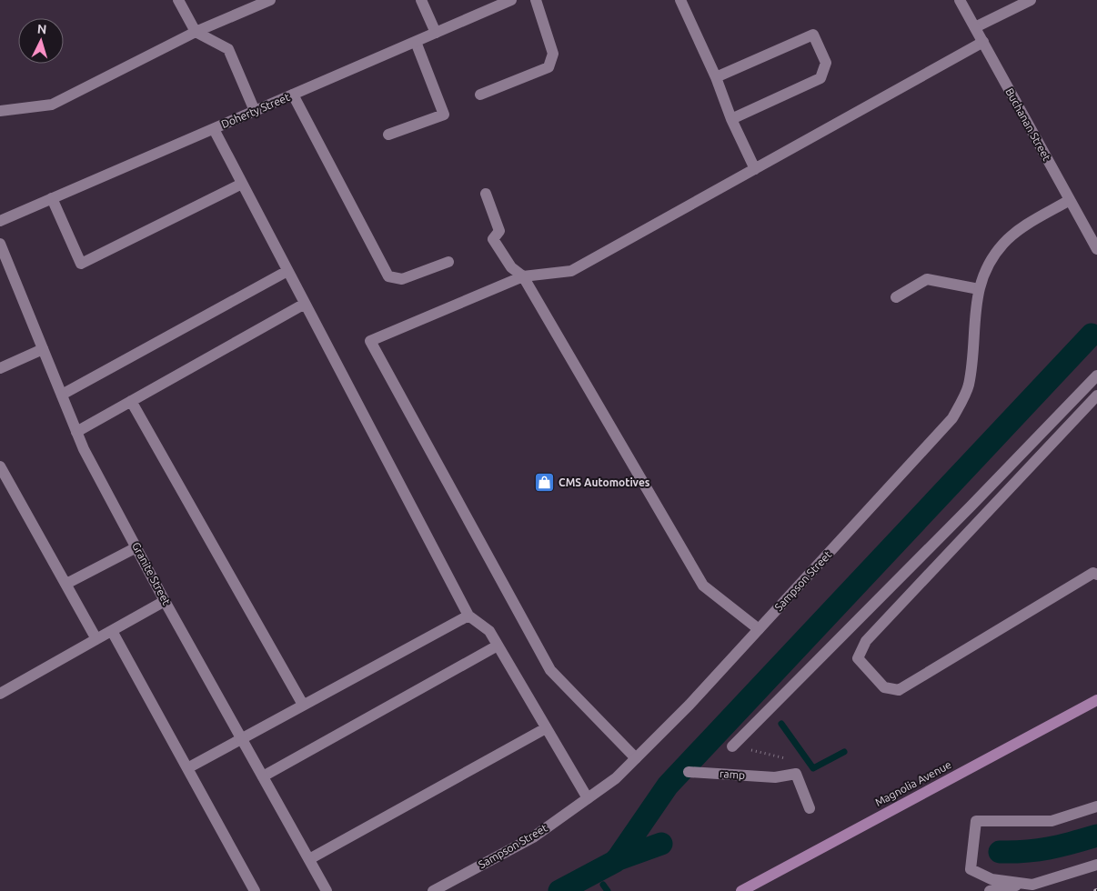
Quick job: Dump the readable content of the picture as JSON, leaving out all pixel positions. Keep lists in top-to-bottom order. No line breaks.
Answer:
{"streets":{"main road":["Magnolia Avenue"],"street":["Doherty Street","Buchanan Street","Granite Street","Sampson Street","ramp"]},"crossings":[["Buchanan Street","Sampson Street"]],"places":{"shop":["CMS Automotives"]},"north":"top"}
